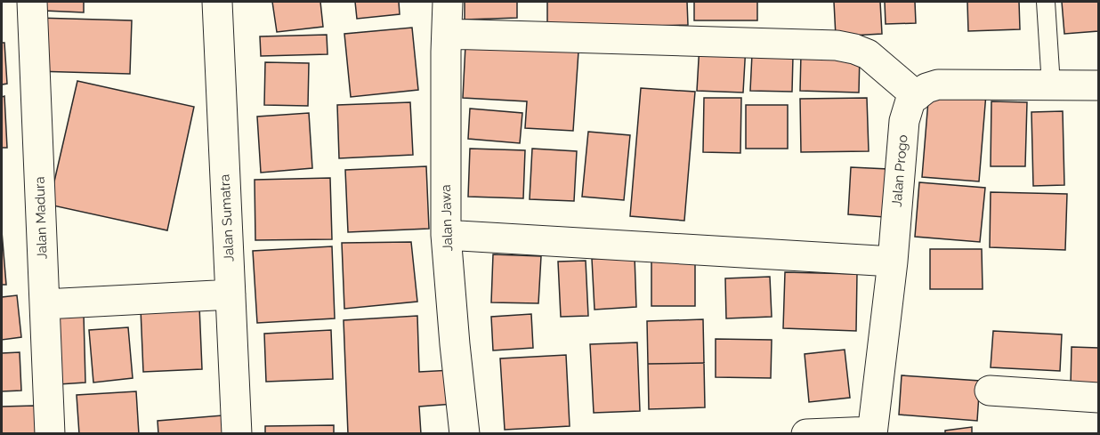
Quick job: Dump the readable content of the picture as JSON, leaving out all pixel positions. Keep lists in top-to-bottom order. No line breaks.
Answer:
{"streets":{"street":["Jalan Progo","Jalan Madura","Jalan Sumatra","Jalan Jawa"]}}
